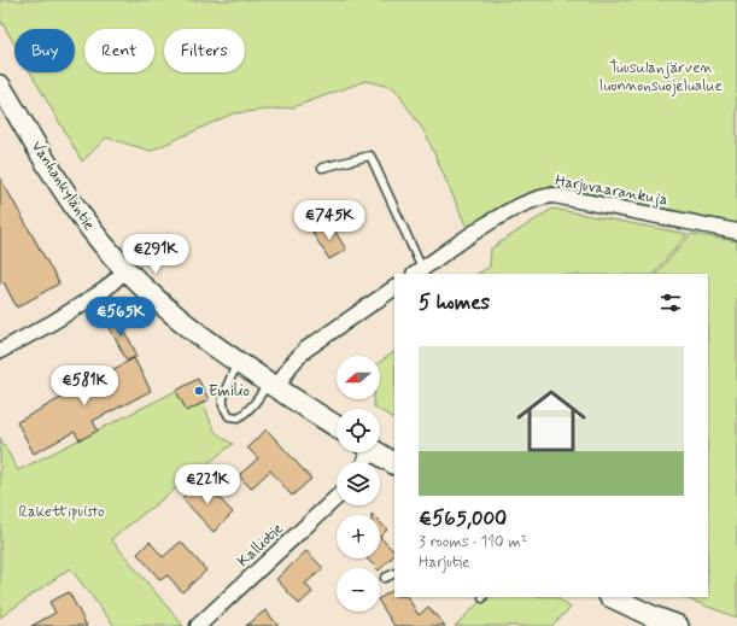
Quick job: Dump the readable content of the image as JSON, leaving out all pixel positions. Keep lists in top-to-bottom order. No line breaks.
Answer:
{"streets":{"street":["Vanhankyläntie","Harjuvaarankuja","Kalliotie"]},"parks":["Tuusulanjärven luonnonsuojelualue","Rakettipuisto"],"places":["Emilio"],"north":"left","page":{"chip":["Buy","Rent","Filters"],"price":["€745K","€291K","€565K","€581K","€221K"],"heading":"5 homes","list":[{"name":"€565,000","note":"3 rooms · 110 m² · Harjutie"}],"map_buttons":["+","−"]}}
